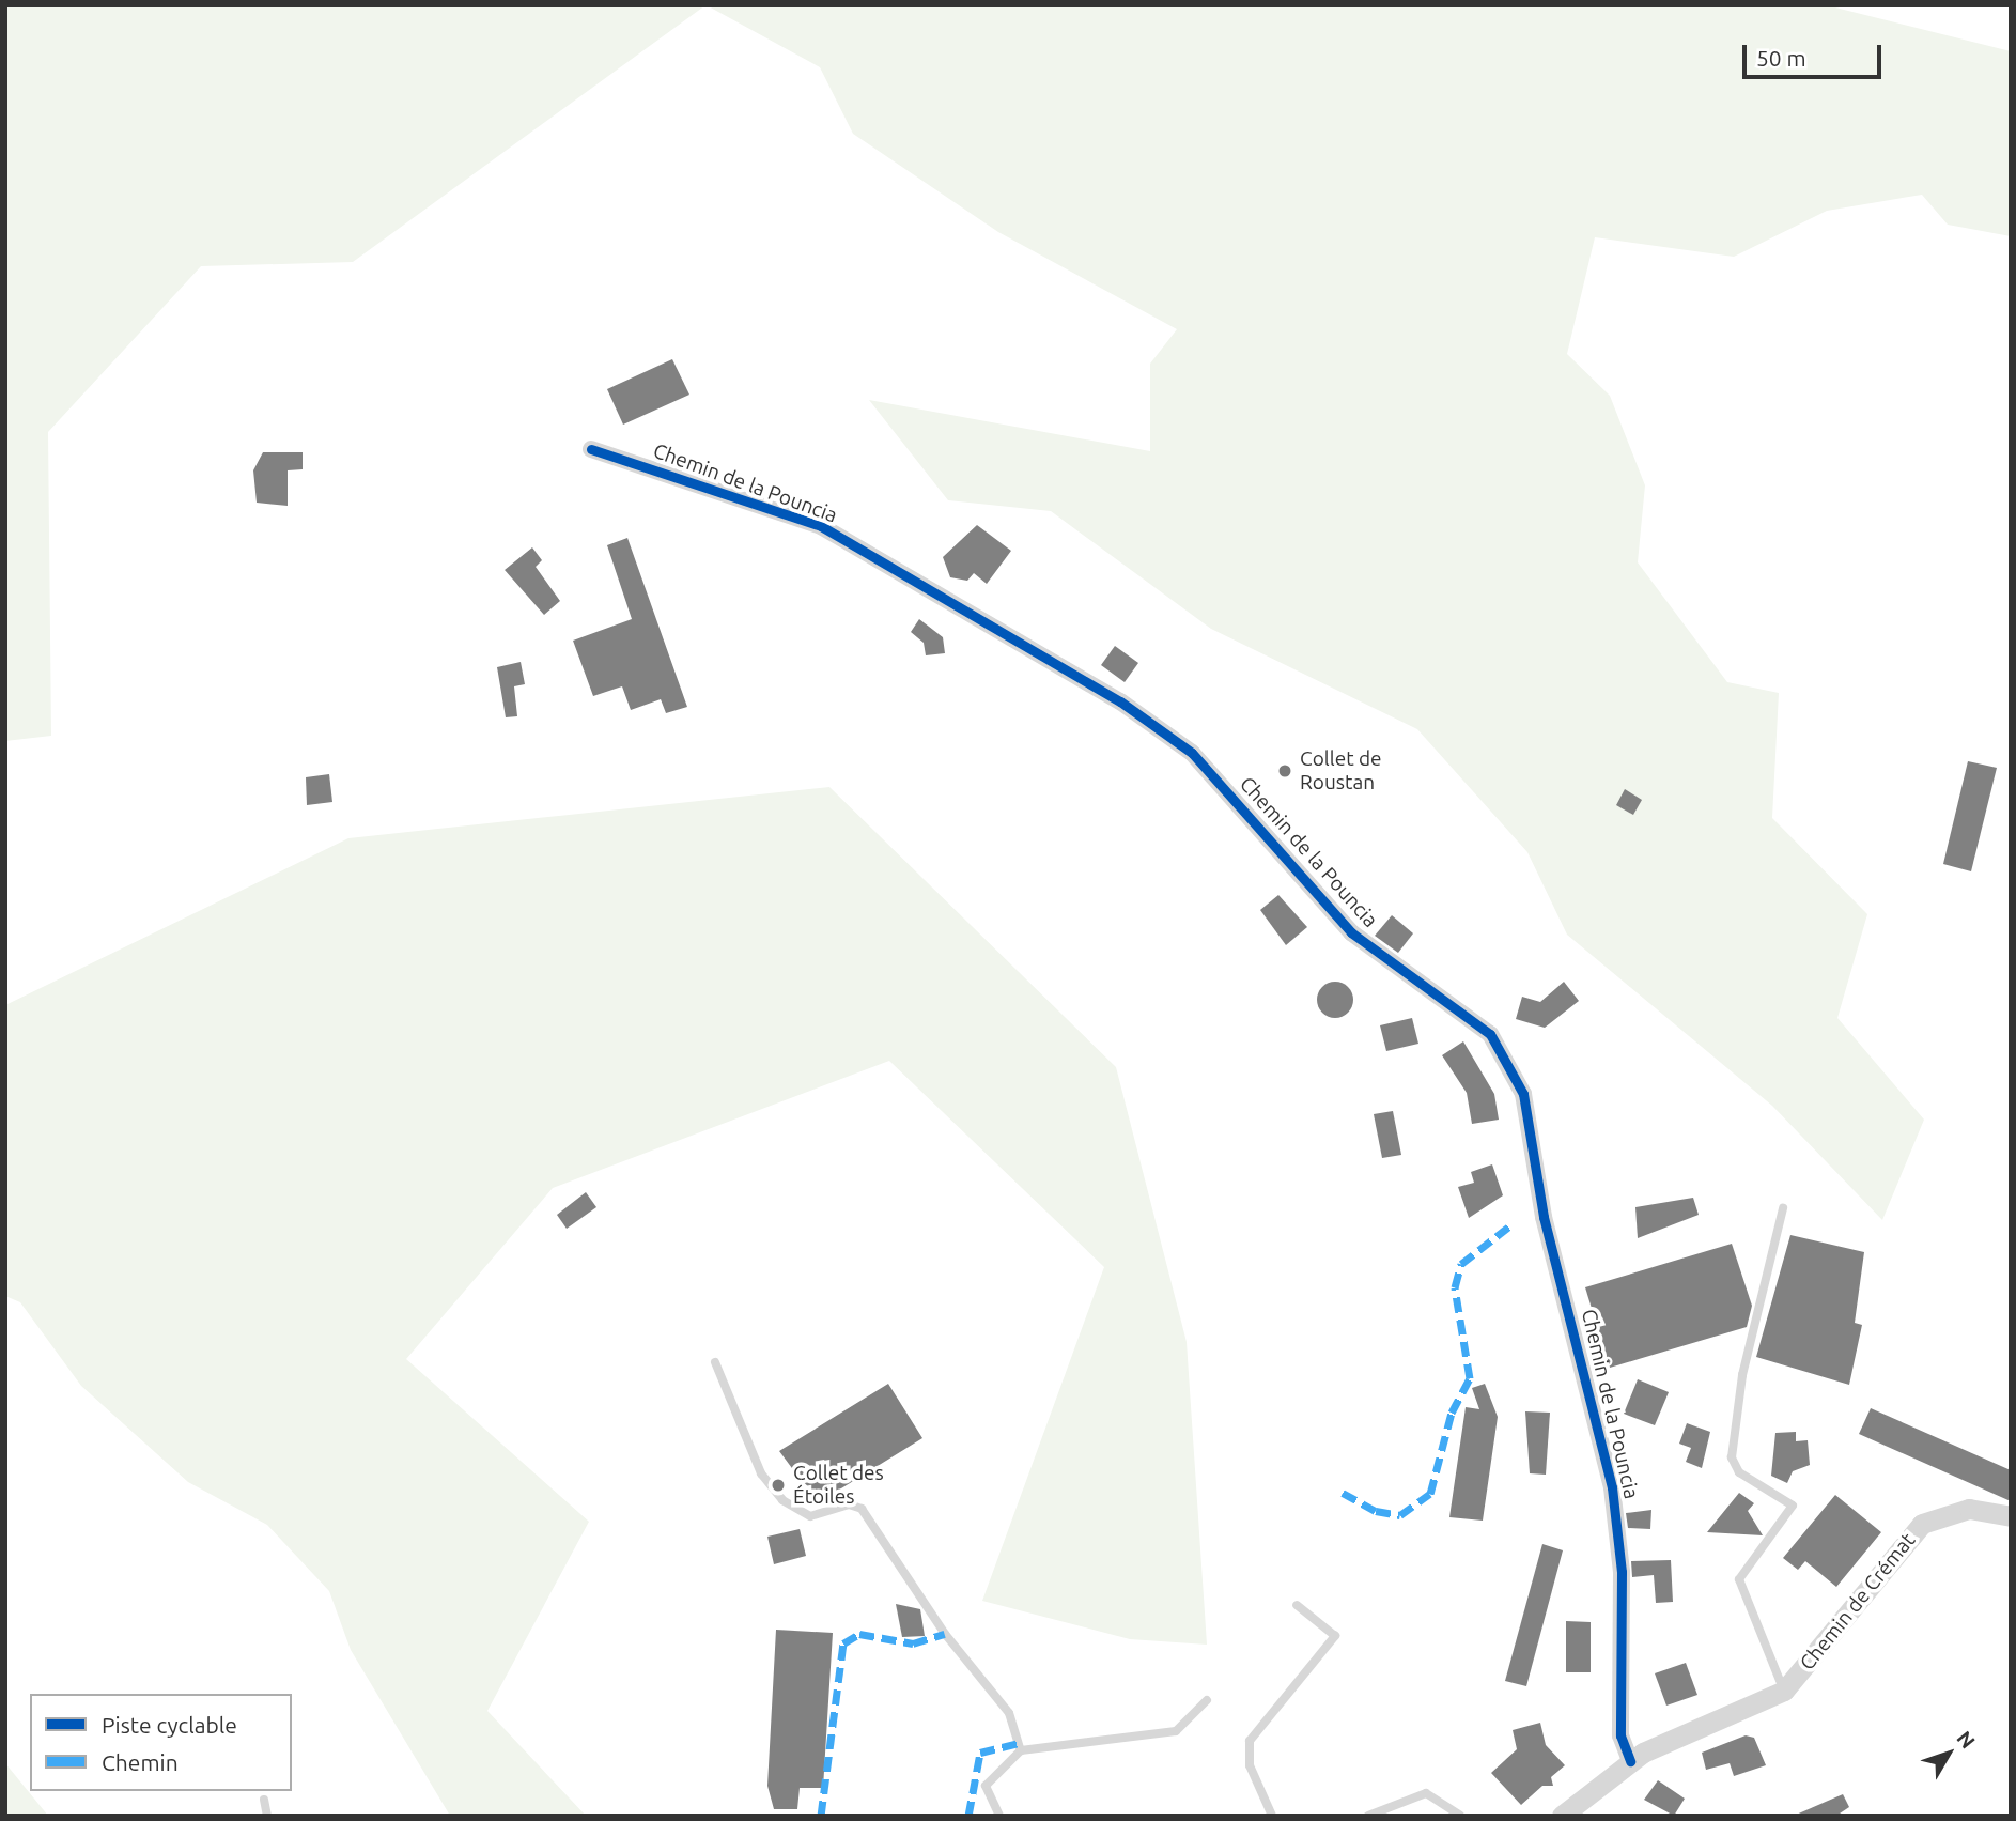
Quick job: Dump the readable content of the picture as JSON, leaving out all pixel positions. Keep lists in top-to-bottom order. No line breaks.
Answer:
{"streets":{"street":["Chemin de la Pouncia","Chemin de Crémat"]},"crossings":[["Chemin de la Pouncia","Chemin de Crémat"]],"places":["Collet de Roustan","Collet des Étoiles"],"legend":["Piste cyclable","Chemin"],"scale_bar":"50 m","north":"top right"}
